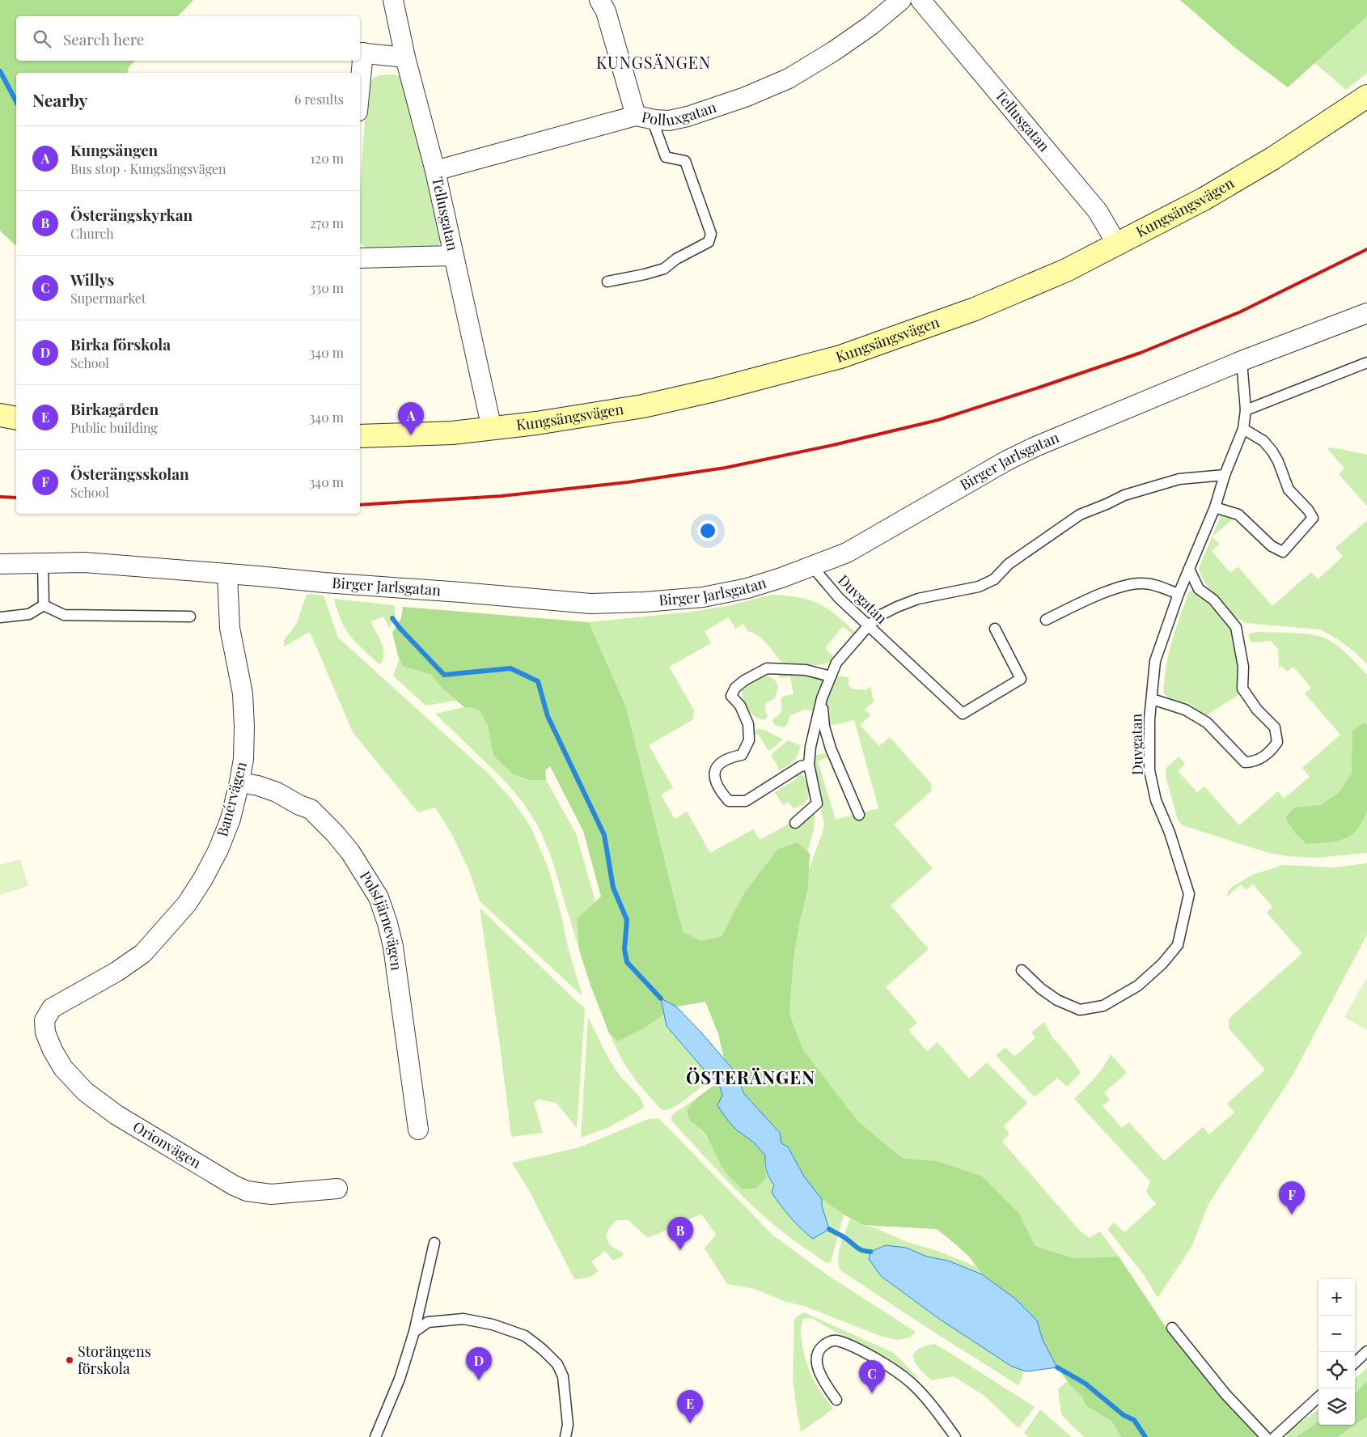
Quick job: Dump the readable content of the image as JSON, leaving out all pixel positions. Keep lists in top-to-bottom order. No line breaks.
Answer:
{"streets":{"street":["Polluxgatan","Tellusgatan","Kungsängsvägen","Birger Jarlsgatan","Banérvägen","Polstjärnevägen","Orionvägen"],"lane":["Duvgatan"]},"crossings":[["Polluxgatan","Tellusgatan"],["Tellusgatan","Kungsängsvägen"],["Birger Jarlsgatan","Duvgatan"],["Birger Jarlsgatan","Banérvägen"],["Banérvägen","Polstjärnevägen"],["Banérvägen","Orionvägen"]],"districts":["KUNGSÄNGEN","ÖSTERÄNGEN"],"places":["Storängens förskola"],"page":{"search":"Search here","heading":["Nearby","6 results"],"list":[{"mark":"A","name":"Kungsängen","note":"Bus stop · Kungsängsvägen","value":"120 m"},{"mark":"B","name":"Österängskyrkan","note":"Church","value":"270 m"},{"mark":"C","name":"Willys","note":"Supermarket","value":"330 m"},{"mark":"D","name":"Birka förskola","note":"School","value":"340 m"},{"mark":"E","name":"Birkagården","note":"Public building","value":"340 m"},{"mark":"F","name":"Österängsskolan","note":"School","value":"340 m"}],"pins":["A","F","B","D","C","E"],"map_buttons":["+","−"]}}
